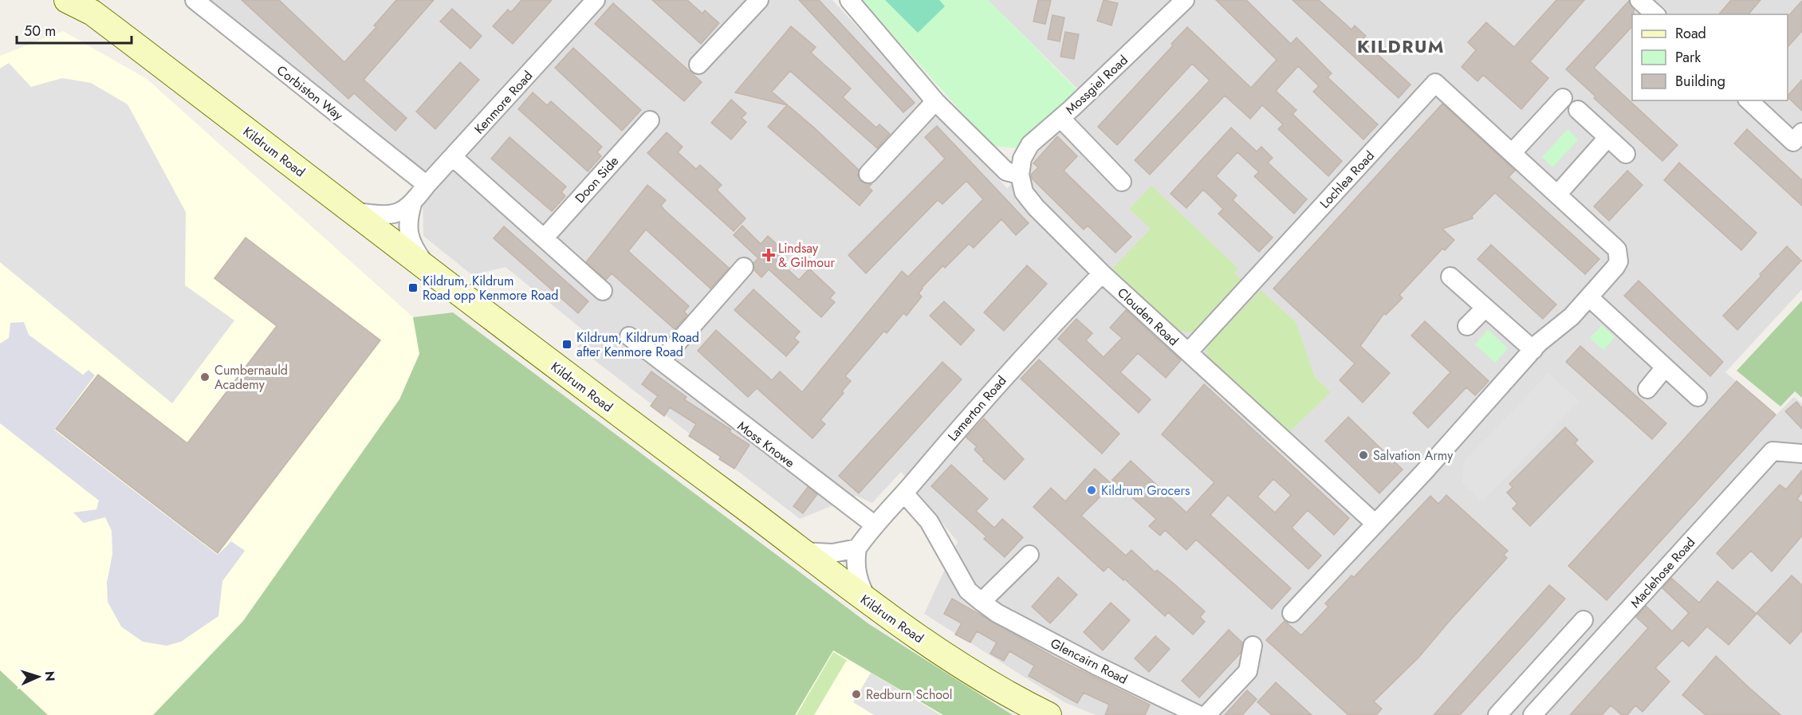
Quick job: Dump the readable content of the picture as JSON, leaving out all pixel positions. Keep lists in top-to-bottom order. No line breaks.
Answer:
{"streets":{"street":["Mossgiel Road","Corbiston Way","Kenmore Road","Kildrum Road","Doon Side","Lochlea Road","Clouden Road","Lamerton Road","Moss Knowe","Maclehose Road","Glencairn Road"]},"crossings":[["Mossgiel Road","Clouden Road"],["Corbiston Way","Kenmore Road"],["Kenmore Road","Kildrum Road"],["Lochlea Road","Clouden Road"],["Clouden Road","Lamerton Road"],["Lamerton Road","Moss Knowe"],["Lamerton Road","Glencairn Road"]],"districts":["KILDRUM"],"places":{"health":["Lindsay & Gilmour"],"transit":["Kildrum, Kildrum Road opp Kenmore Road","Kildrum, Kildrum Road after Kenmore Road"],"other":["Cumbernauld Academy","Salvation Army","Kildrum Grocers","Redburn School"]},"legend":["Road","Park","Building"],"scale_bar":"50 m","north":"right"}
